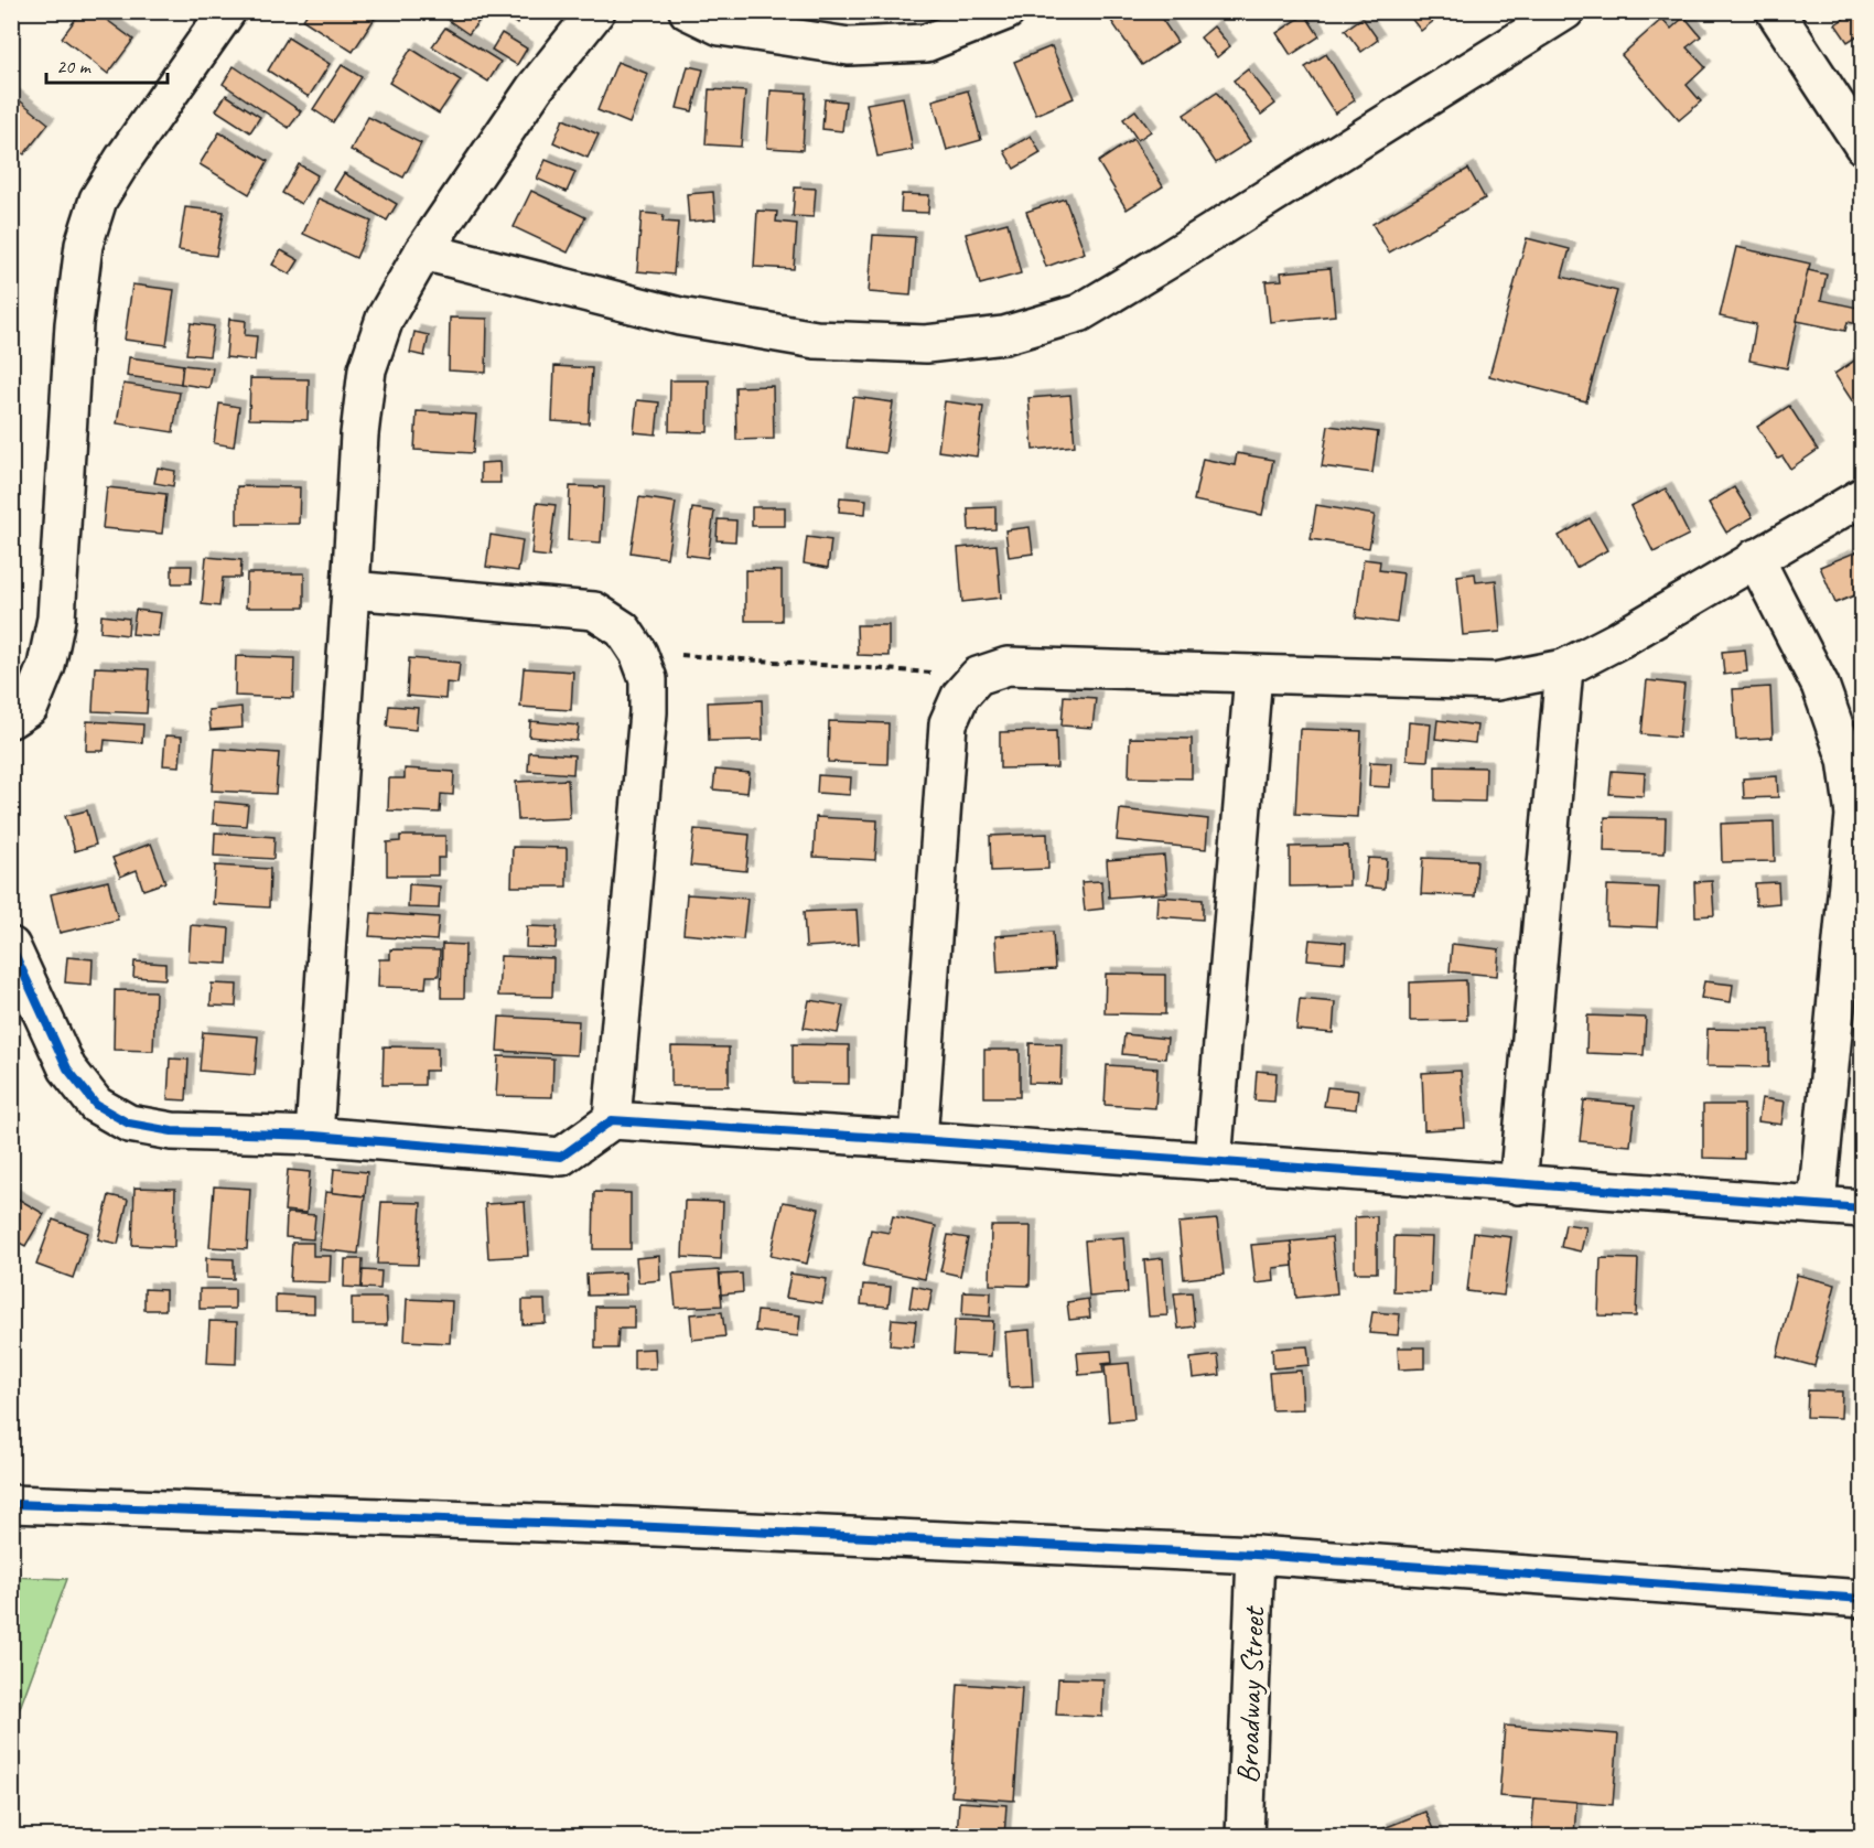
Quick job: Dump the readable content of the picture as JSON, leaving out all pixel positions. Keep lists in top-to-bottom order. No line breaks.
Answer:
{"streets":{"street":["Broadway Street"]},"scale_bar":"20 m"}
